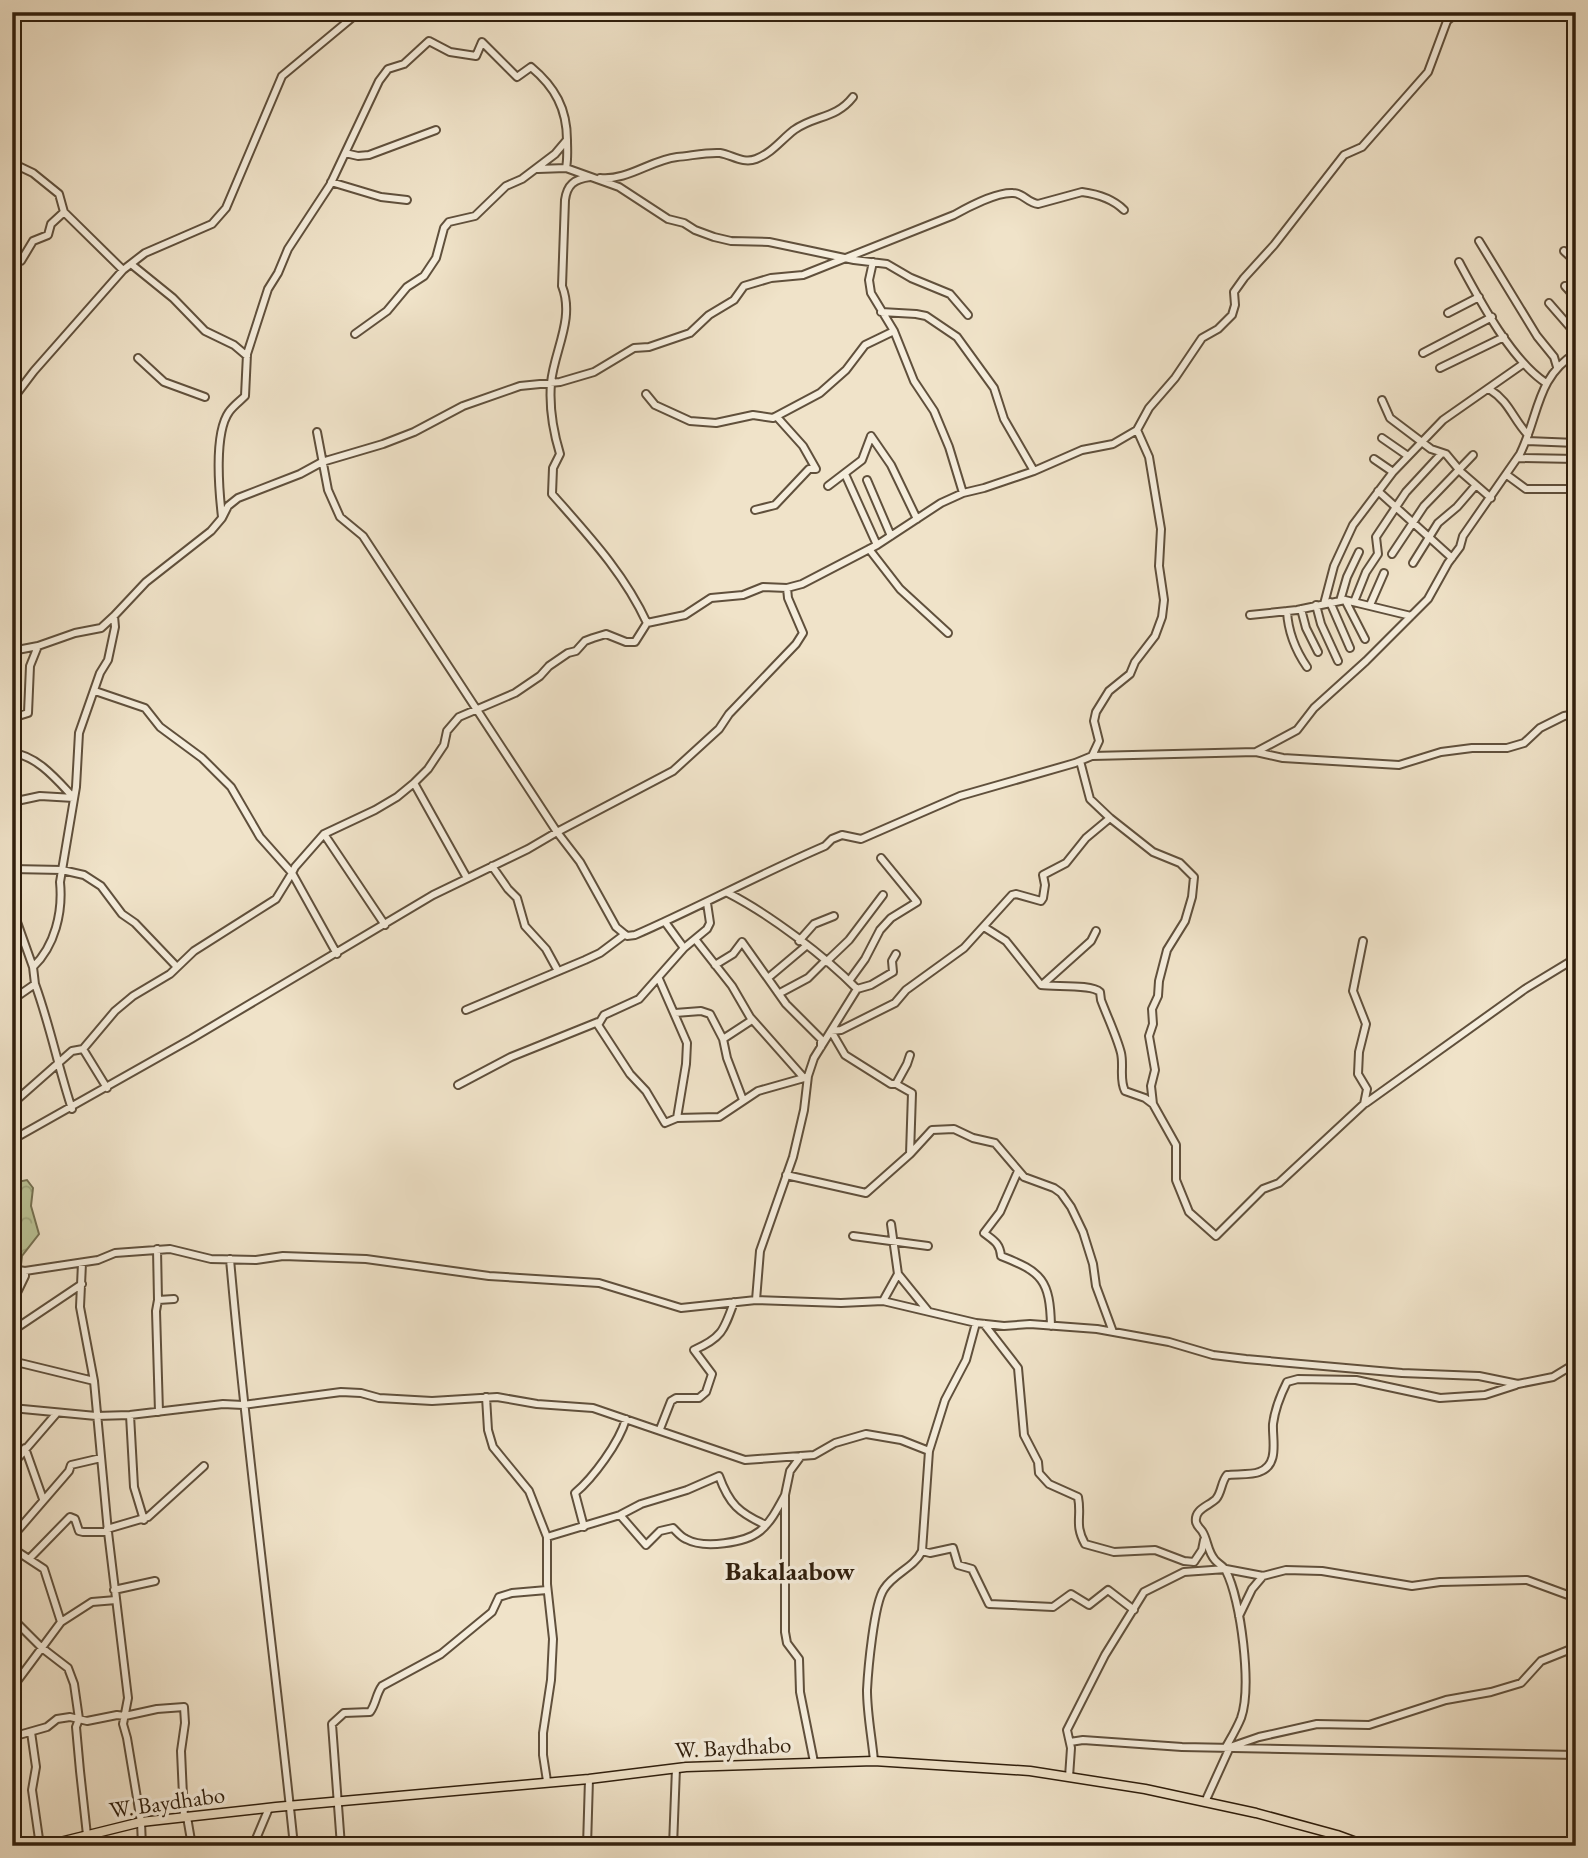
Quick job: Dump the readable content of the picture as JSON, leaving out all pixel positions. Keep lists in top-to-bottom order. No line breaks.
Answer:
{"streets":{"main road":["W. Baydhabo"]},"districts":["Bakalaabow"]}
